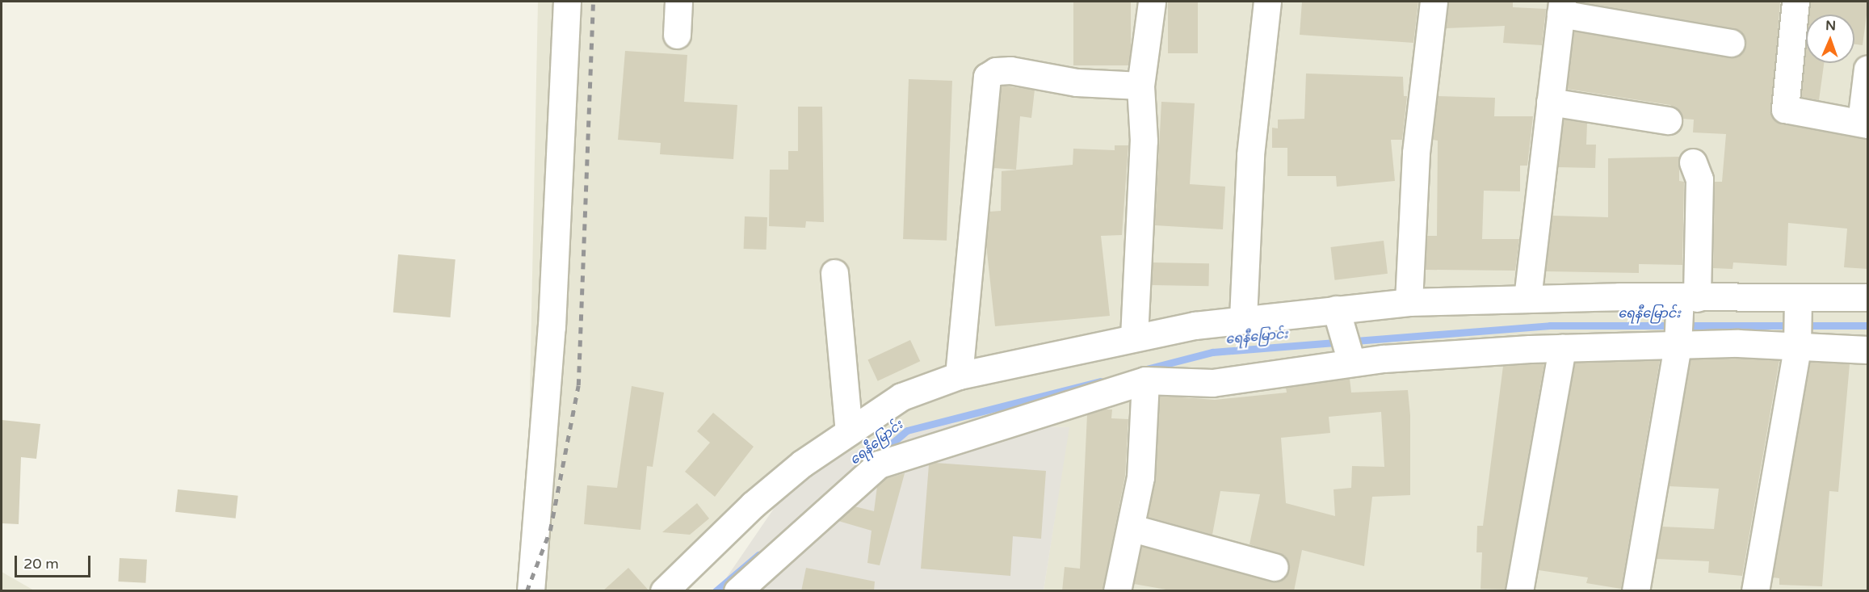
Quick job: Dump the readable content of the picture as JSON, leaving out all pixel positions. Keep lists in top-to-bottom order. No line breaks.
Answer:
{"water":["ရေနီမြောင်း"],"scale_bar":"20 m","north":"top"}
